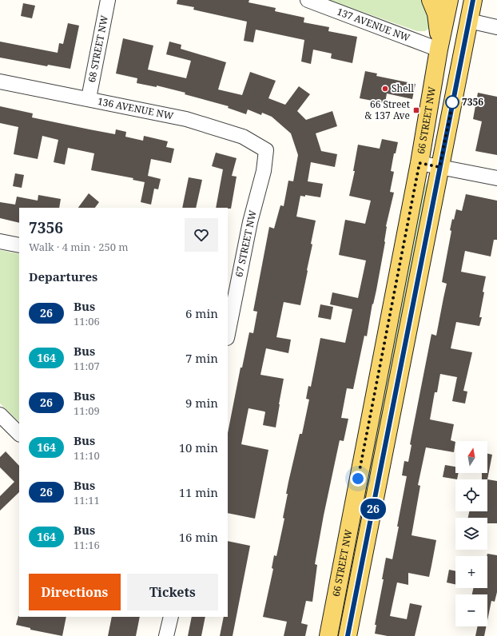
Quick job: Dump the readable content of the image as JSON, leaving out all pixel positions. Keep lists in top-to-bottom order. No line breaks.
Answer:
{"streets":{"main road":["66 STREET NW"],"street":["137 AVENUE NW","68 STREET NW","136 AVENUE NW","67 STREET NW"]},"crossings":[["137 AVENUE NW","66 STREET NW"],["68 STREET NW","136 AVENUE NW"],["136 AVENUE NW","67 STREET NW"]],"places":{"other":["Shell","7356"],"transit":["66 Street & 137 Ave"]},"lines":["bus line 26"],"north":"top","page":{"on_map":"26","heading":[["7356","Walk · 4 min · 250 m"],"Departures"],"list":[{"mark":"26","name":"Bus","note":"11:06","value":"6 min"},{"mark":"164","name":"Bus","note":"11:07","value":"7 min"},{"mark":"26","name":"Bus","note":"11:09","value":"9 min"},{"mark":"164","name":"Bus","note":"11:10","value":"10 min"},{"mark":"26","name":"Bus","note":"11:11","value":"11 min"},{"mark":"164","name":"Bus","note":"11:16","value":"16 min"}],"map_buttons":["+","−"],"buttons":["Directions","Tickets"]}}
